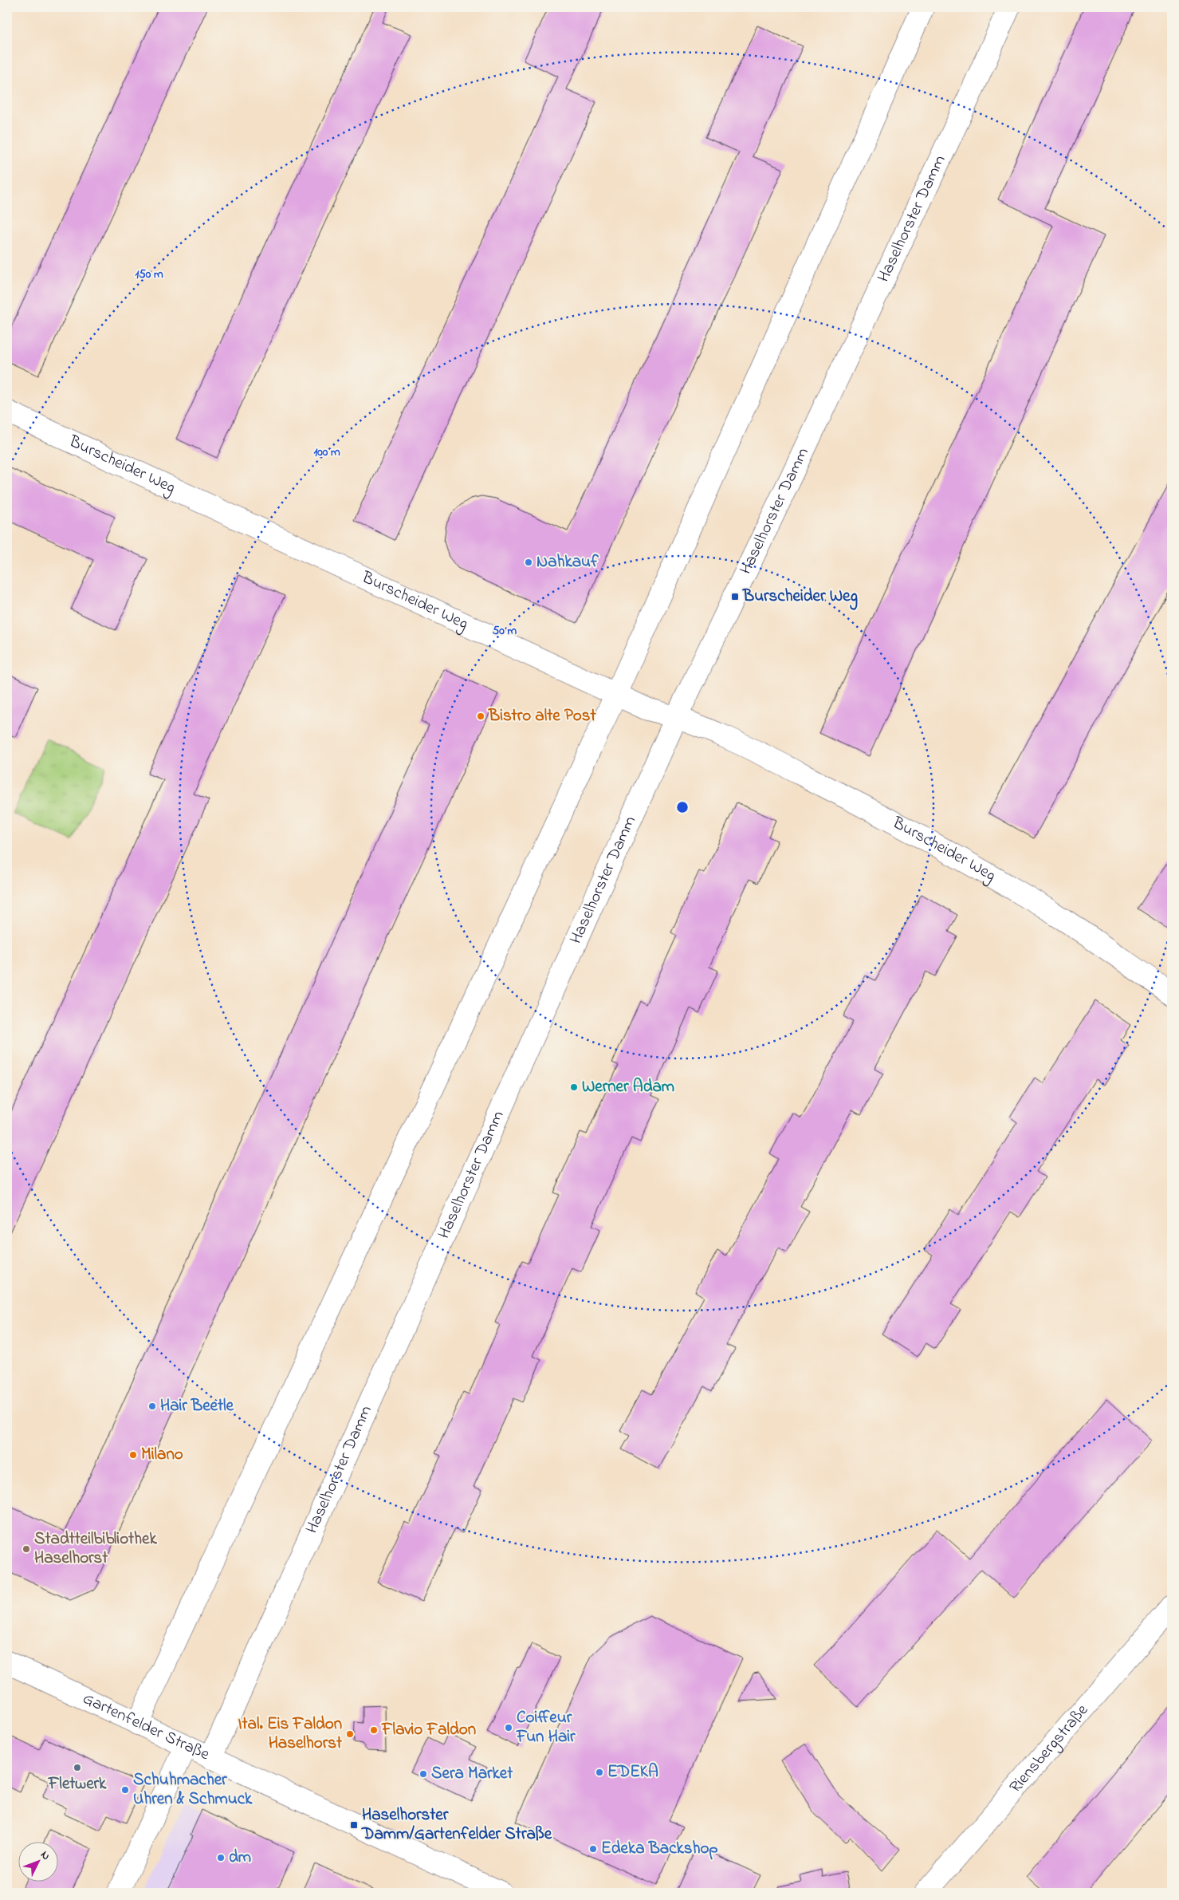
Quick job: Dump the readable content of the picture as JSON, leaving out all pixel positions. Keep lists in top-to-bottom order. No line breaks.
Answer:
{"streets":{"street":["Haselhorster Damm","Burscheider Weg","Gartenfelder Straße","Riensbergstraße"]},"crossings":[["Haselhorster Damm","Burscheider Weg"],["Haselhorster Damm","Gartenfelder Straße"]],"places":{"other":["Nahkauf","Bistro alte Post","Werner Adam","Hair Beetle","Milano","Stadtteilbibliothek Haselhorst","Coiffeur Fun Hair","Flavio Faldon","Ital. Eis Faldon Haselhorst","Fletwerk","EDEKA","Sera Market","Schuhmacher Uhren & Schmuck","Edeka Backshop","dm"],"transit":["Burscheider Weg","Haselhorster Damm/Gartenfelder Straße"]},"north":"top right","rings":["150 m","100 m","50 m"]}
